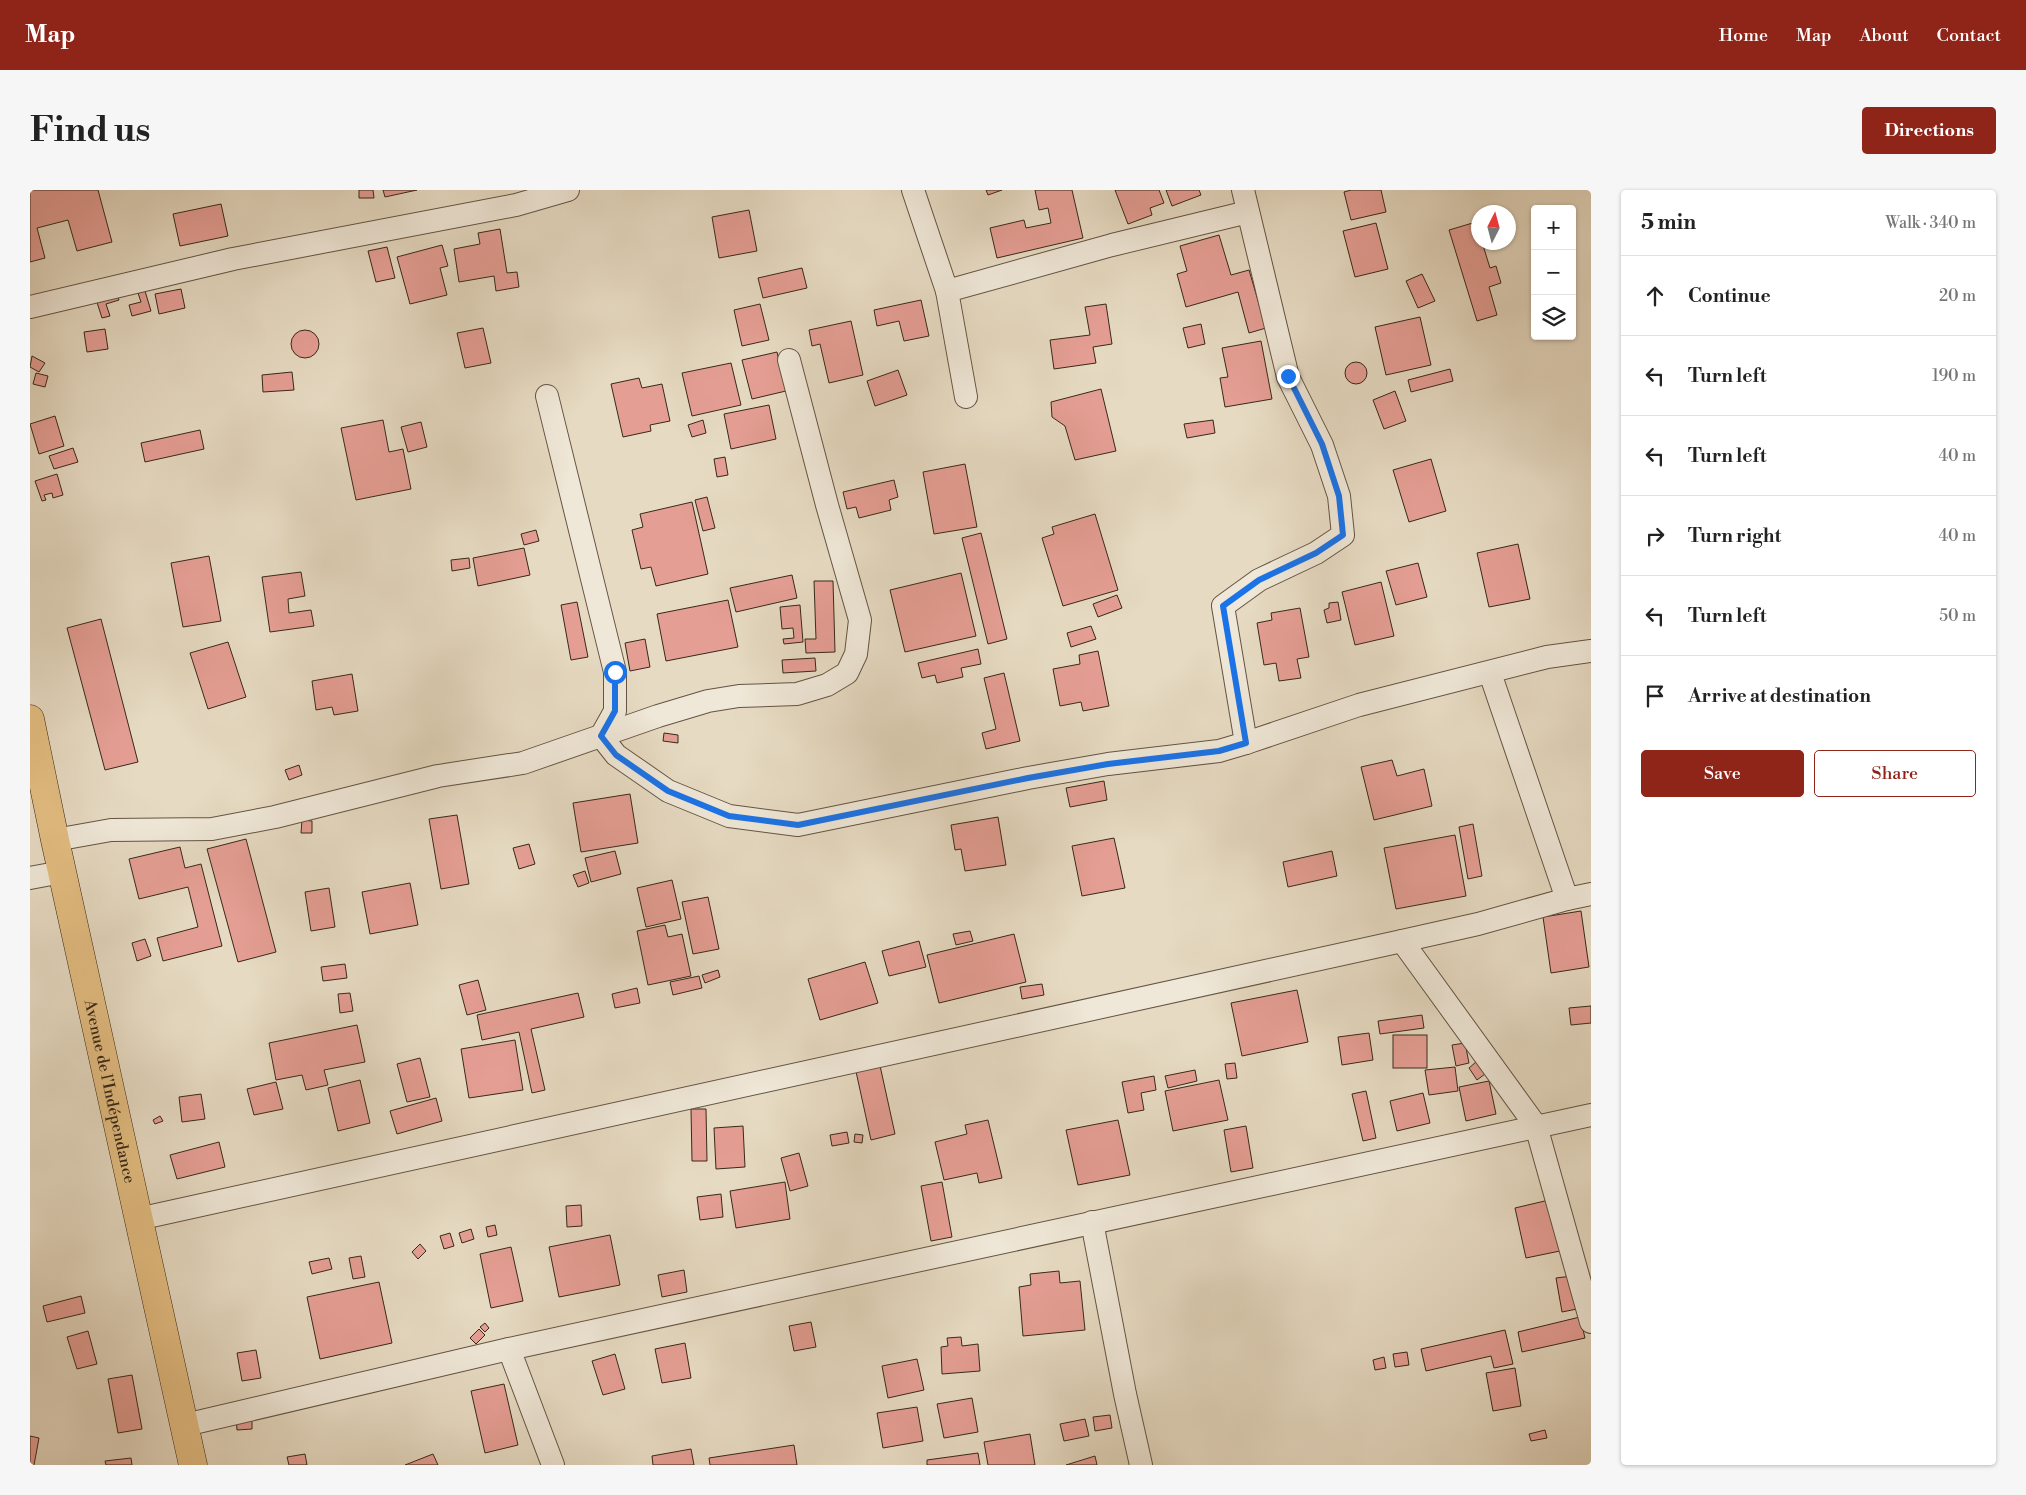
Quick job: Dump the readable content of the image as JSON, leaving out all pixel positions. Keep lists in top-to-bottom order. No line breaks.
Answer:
{"streets":{"main road":["Avenue de l'Indépendance"]},"north":"top","page":{"header":"Map","nav":["Home","Map","About","Contact"],"buttons":["Directions",["Save","Share"]],"title":"Find us","heading":["5 min","Walk · 340 m"],"map_buttons":["+","−"],"list":[["Continue","20 m"],["Turn left","190 m"],["Turn left","40 m"],["Turn right","40 m"],["Turn left","50 m"],"Arrive at destination"]}}
